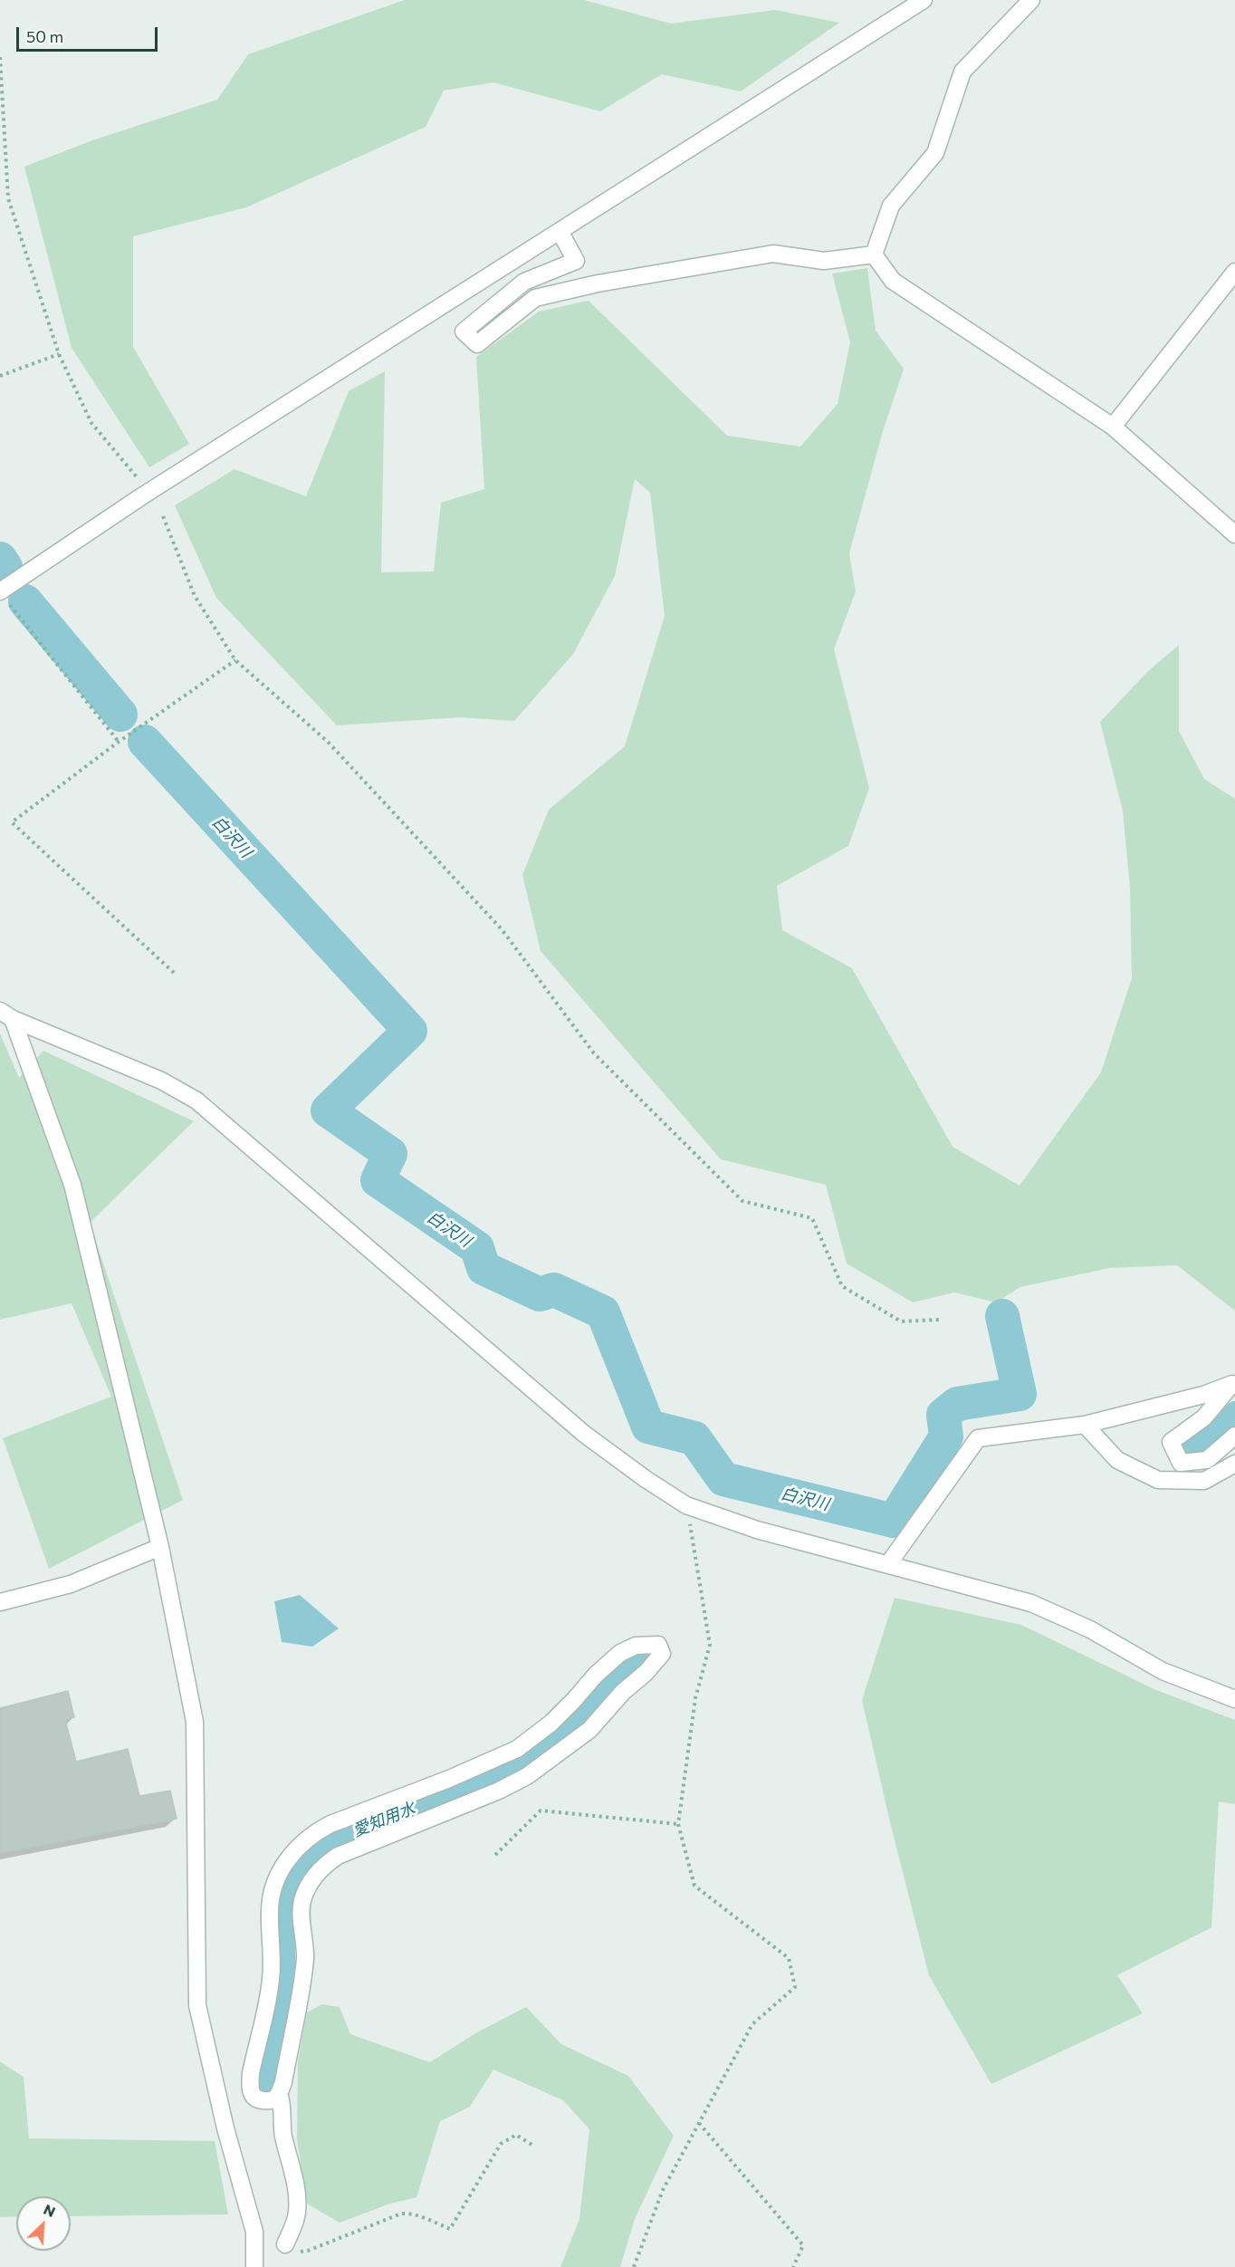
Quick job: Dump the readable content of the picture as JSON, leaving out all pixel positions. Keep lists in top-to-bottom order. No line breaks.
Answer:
{"water":["白沢川","愛知用水"],"scale_bar":"50 m","north":"top right"}
